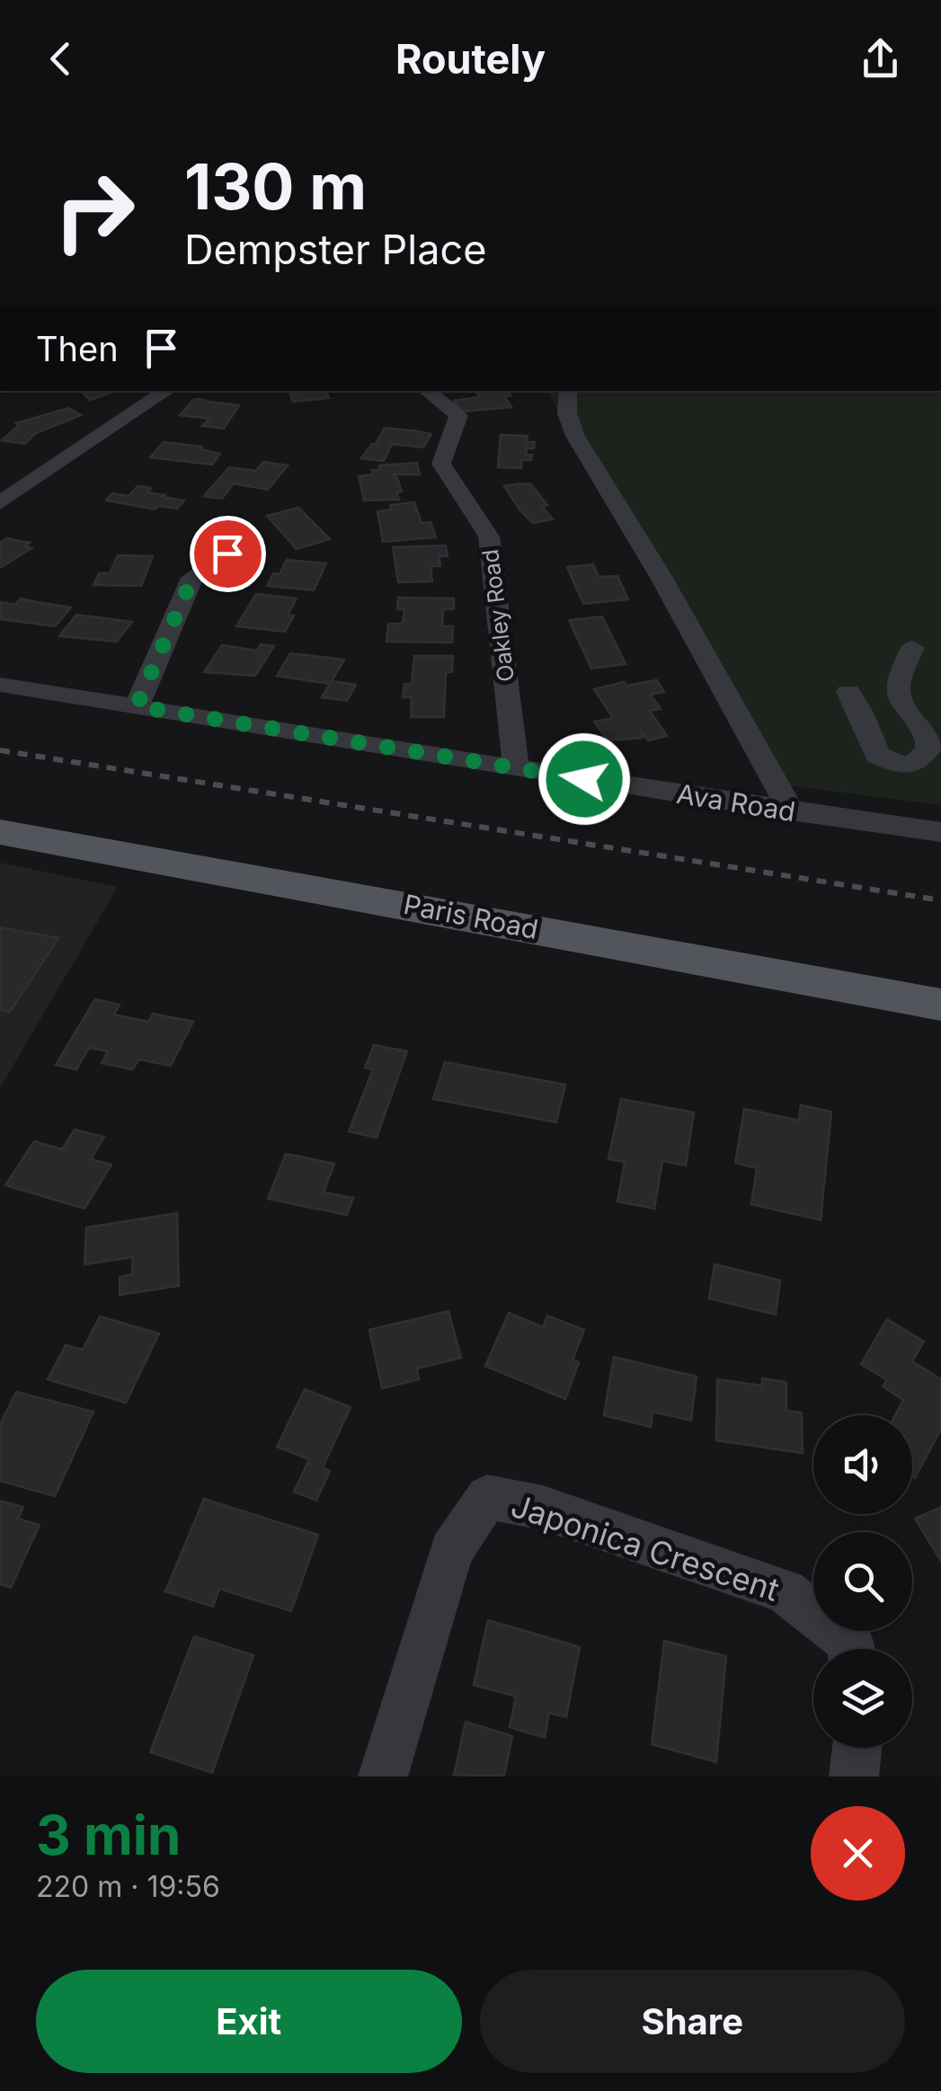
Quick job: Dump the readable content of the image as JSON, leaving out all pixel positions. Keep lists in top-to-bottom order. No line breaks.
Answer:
{"streets":{"main road":["Paris Road"],"street":["Oakley Road","Ava Road","Japonica Crescent"]},"crossings":[["Oakley Road","Ava Road"]],"page":{"header":"Routely","turn":["130 m","Dempster Place"],"then":"Then","heading":["3 min","220 m · 19:56"],"buttons":["Exit","Share"]}}
